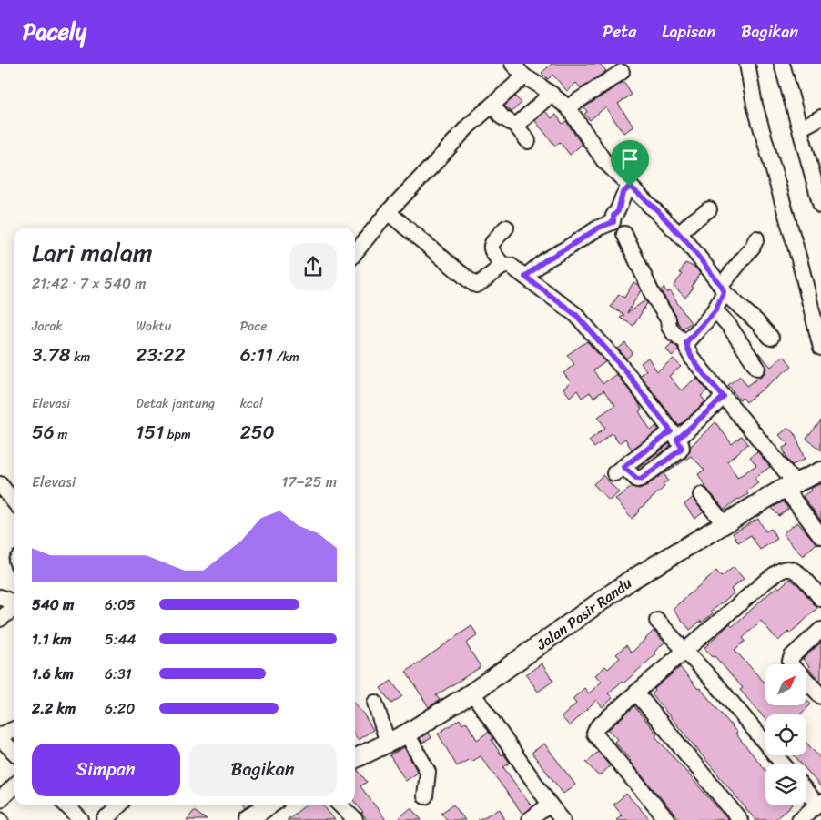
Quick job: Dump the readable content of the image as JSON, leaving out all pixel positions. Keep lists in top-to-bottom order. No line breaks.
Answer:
{"streets":{"main road":["Jalan Pasir Randu"]},"north":"top right","page":{"header":"Pacely","nav":["Peta","Lapisan","Bagikan"],"heading":["Lari malam","21:42 · 7 × 540 m"],"stats":[["Jarak","3.78 km"],["Waktu","23:22"],["Pace","6:11 /km"],["Elevasi","56 m"],["Detak jantung","151 bpm"],["kcal","250"]],"chart":["Elevasi","17–25 m"],"list":[{"name":"540 m","note":"6:05"},{"name":"1.1 km","note":"5:44"},{"name":"1.6 km","note":"6:31"},{"name":"2.2 km","note":"6:20"}],"buttons":["Simpan","Bagikan"]}}
